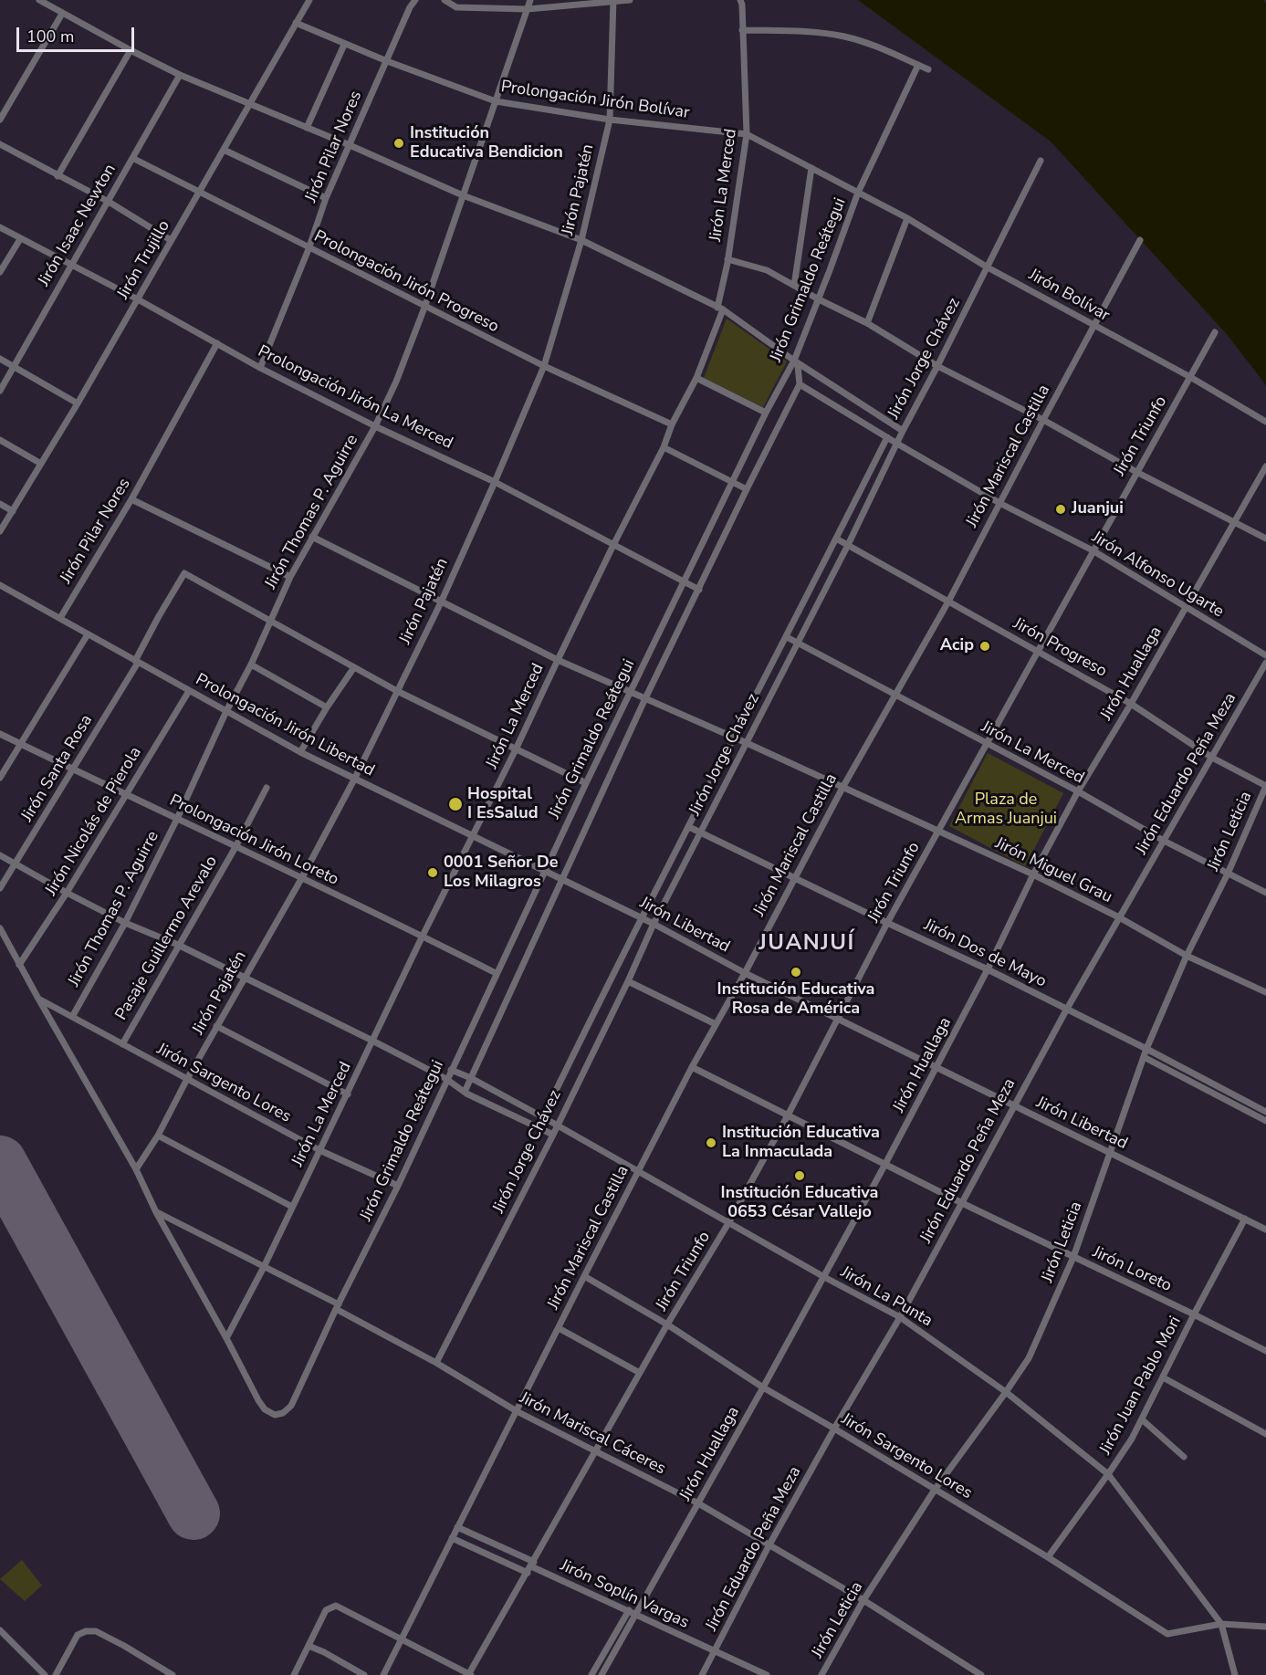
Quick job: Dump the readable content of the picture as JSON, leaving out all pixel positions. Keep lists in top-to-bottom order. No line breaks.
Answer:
{"streets":{"street":["Prolongación Jirón Bolívar","Jirón Pilar Nores","Jirón La Merced","Jirón Pajatén","Jirón Isaac Newton","Jirón Trujillo","Jirón Grimaldo Reátegui","Prolongación Jirón Progreso","Jirón Bolívar","Jirón Jorge Chávez","Prolongación Jirón La Merced","Jirón Triunfo","Jirón Mariscal Castilla","Jirón Thomas P. Aguirre","Jirón Alfonso Ugarte","Jirón Progreso","Jirón Huallaga","Prolongación Jirón Libertad","Jirón Santa Rosa","Jirón Eduardo Peña Meza","Jirón Nicolás de Pierola","Jirón Leticia","Prolongación Jirón Loreto","Jirón Miguel Grau","Jirón Libertad","Pasaje Guillermo Arevalo","Jirón Dos de Mayo","Jirón Sargento Lores","Jirón Loreto","Jirón La Punta","Jirón Juan Pablo Mori","Jirón Mariscal Cáceres","Jirón Soplín Vargas"]},"crossings":[["Prolongación Jirón Bolívar","Jirón Pilar Nores"],["Prolongación Jirón Bolívar","Jirón La Merced"],["Prolongación Jirón Bolívar","Jirón Pajatén"],["Prolongación Jirón Bolívar","Jirón Trujillo"],["Prolongación Jirón Bolívar","Jirón Grimaldo Reátegui"],["Prolongación Jirón Bolívar","Jirón Bolívar"],["Prolongación Jirón Bolívar","Jirón Thomas P. Aguirre"],["Jirón Pilar Nores","Prolongación Jirón Progreso"],["Jirón Pilar Nores","Prolongación Jirón La Merced"],["Jirón Pilar Nores","Prolongación Jirón Libertad"],["Jirón La Merced","Jirón Grimaldo Reátegui"],["Jirón La Merced","Prolongación Jirón Progreso"],["Jirón La Merced","Jirón Jorge Chávez"],["Jirón La Merced","Prolongación Jirón La Merced"],["Jirón La Merced","Jirón Triunfo"],["Jirón La Merced","Jirón Mariscal Castilla"],["Jirón La Merced","Jirón Huallaga"],["Jirón La Merced","Prolongación Jirón Libertad"],["Jirón La Merced","Jirón Eduardo Peña Meza"],["Jirón La Merced","Jirón Leticia"],["Jirón La Merced","Prolongación Jirón Loreto"],["Jirón La Merced","Jirón Miguel Grau"],["Jirón La Merced","Jirón Sargento Lores"],["Jirón La Merced","Jirón Mariscal Cáceres"],["Jirón Pajatén","Prolongación Jirón Progreso"],["Jirón Pajatén","Prolongación Jirón La Merced"],["Jirón Pajatén","Prolongación Jirón Libertad"],["Jirón Pajatén","Prolongación Jirón Loreto"],["Jirón Pajatén","Jirón Miguel Grau"],["Jirón Pajatén","Jirón Sargento Lores"],["Jirón Isaac Newton","Prolongación Jirón Progreso"],["Jirón Isaac Newton","Prolongación Jirón La Merced"],["Jirón Trujillo","Prolongación Jirón Progreso"],["Jirón Trujillo","Prolongación Jirón La Merced"],["Jirón Grimaldo Reátegui","Jirón Bolívar"],["Jirón Grimaldo Reátegui","Prolongación Jirón La Merced"],["Jirón Grimaldo Reátegui","Jirón Alfonso Ugarte"],["Jirón Grimaldo Reátegui","Prolongación Jirón Libertad"],["Jirón Grimaldo Reátegui","Prolongación Jirón Loreto"],["Jirón Grimaldo Reátegui","Jirón Miguel Grau"],["Jirón Grimaldo Reátegui","Jirón Libertad"],["Jirón Grimaldo Reátegui","Jirón Sargento Lores"],["Jirón Grimaldo Reátegui","Jirón La Punta"],["Jirón Grimaldo Reátegui","Jirón Mariscal Cáceres"],["Prolongación Jirón Progreso","Jirón Thomas P. Aguirre"],["Jirón Bolívar","Jirón Jorge Chávez"],["Jirón Bolívar","Jirón Triunfo"],["Jirón Bolívar","Jirón Mariscal Castilla"],["Jirón Jorge Chávez","Jirón Alfonso Ugarte"],["Jirón Jorge Chávez","Jirón Progreso"],["Jirón Jorge Chávez","Jirón Miguel Grau"],["Jirón Jorge Chávez","Jirón Libertad"],["Jirón Jorge Chávez","Jirón Dos de Mayo"],["Jirón Jorge Chávez","Jirón La Punta"],["Jirón Jorge Chávez","Jirón Mariscal Cáceres"],["Prolongación Jirón La Merced","Jirón Thomas P. Aguirre"],["Jirón Triunfo","Jirón Alfonso Ugarte"],["Jirón Triunfo","Jirón Progreso"],["Jirón Triunfo","Jirón Miguel Grau"],["Jirón Triunfo","Jirón Libertad"],["Jirón Triunfo","Jirón Dos de Mayo"],["Jirón Triunfo","Jirón Sargento Lores"],["Jirón Triunfo","Jirón Loreto"],["Jirón Triunfo","Jirón La Punta"],["Jirón Triunfo","Jirón Mariscal Cáceres"],["Jirón Triunfo","Jirón Soplín Vargas"],["Jirón Mariscal Castilla","Jirón Alfonso Ugarte"],["Jirón Mariscal Castilla","Jirón Progreso"],["Jirón Mariscal Castilla","Jirón Miguel Grau"],["Jirón Mariscal Castilla","Jirón Libertad"],["Jirón Mariscal Castilla","Jirón Dos de Mayo"],["Jirón Mariscal Castilla","Jirón Sargento Lores"],["Jirón Mariscal Castilla","Jirón Loreto"],["Jirón Mariscal Castilla","Jirón La Punta"],["Jirón Mariscal Castilla","Jirón Mariscal Cáceres"],["Jirón Mariscal Castilla","Jirón Soplín Vargas"],["Jirón Thomas P. Aguirre","Prolongación Jirón Libertad"],["Jirón Thomas P. Aguirre","Jirón Santa Rosa"],["Jirón Thomas P. Aguirre","Prolongación Jirón Loreto"],["Jirón Thomas P. Aguirre","Jirón Miguel Grau"],["Jirón Thomas P. Aguirre","Jirón Sargento Lores"],["Jirón Alfonso Ugarte","Jirón Huallaga"],["Jirón Progreso","Jirón Huallaga"],["Jirón Progreso","Jirón Eduardo Peña Meza"],["Jirón Progreso","Jirón Leticia"],["Jirón Huallaga","Jirón Miguel Grau"],["Jirón Huallaga","Jirón Libertad"],["Jirón Huallaga","Jirón Dos de Mayo"],["Jirón Huallaga","Jirón Sargento Lores"],["Jirón Huallaga","Jirón Loreto"],["Jirón Huallaga","Jirón La Punta"],["Jirón Huallaga","Jirón Mariscal Cáceres"],["Jirón Huallaga","Jirón Soplín Vargas"],["Prolongación Jirón Libertad","Jirón Santa Rosa"],["Prolongación Jirón Libertad","Jirón Nicolás de Pierola"],["Prolongación Jirón Libertad","Jirón Libertad"],["Jirón Santa Rosa","Prolongación Jirón Loreto"],["Jirón Eduardo Peña Meza","Jirón Miguel Grau"],["Jirón Eduardo Peña Meza","Jirón Libertad"],["Jirón Eduardo Peña Meza","Jirón Dos de Mayo"],["Jirón Eduardo Peña Meza","Jirón Sargento Lores"],["Jirón Eduardo Peña Meza","Jirón Loreto"],["Jirón Eduardo Peña Meza","Jirón La Punta"],["Jirón Eduardo Peña Meza","Jirón Mariscal Cáceres"],["Jirón Eduardo Peña Meza","Jirón Soplín Vargas"],["Jirón Nicolás de Pierola","Prolongación Jirón Loreto"],["Jirón Leticia","Jirón Miguel Grau"],["Jirón Leticia","Jirón Libertad"],["Jirón Leticia","Jirón Dos de Mayo"],["Jirón Leticia","Jirón Sargento Lores"],["Jirón Leticia","Jirón Loreto"],["Jirón Leticia","Jirón La Punta"],["Jirón Leticia","Jirón Mariscal Cáceres"],["Prolongación Jirón Loreto","Pasaje Guillermo Arevalo"],["Jirón Libertad","Jirón Juan Pablo Mori"],["Pasaje Guillermo Arevalo","Jirón Sargento Lores"],["Jirón Sargento Lores","Jirón La Punta"],["Jirón Sargento Lores","Jirón Juan Pablo Mori"],["Jirón Loreto","Jirón Juan Pablo Mori"],["Jirón La Punta","Jirón Juan Pablo Mori"]],"districts":["JUANJUÍ"],"parks":["Plaza de Armas Juanjui"],"places":["Institución Educativa Bendicion","Juanjui","Acip","Hospital I EsSalud","0001 Señor De Los Milagros","Institución Educativa Rosa de América","Institución Educativa La Inmaculada","Institución Educativa 0653 César Vallejo"],"scale_bar":"100 m"}
